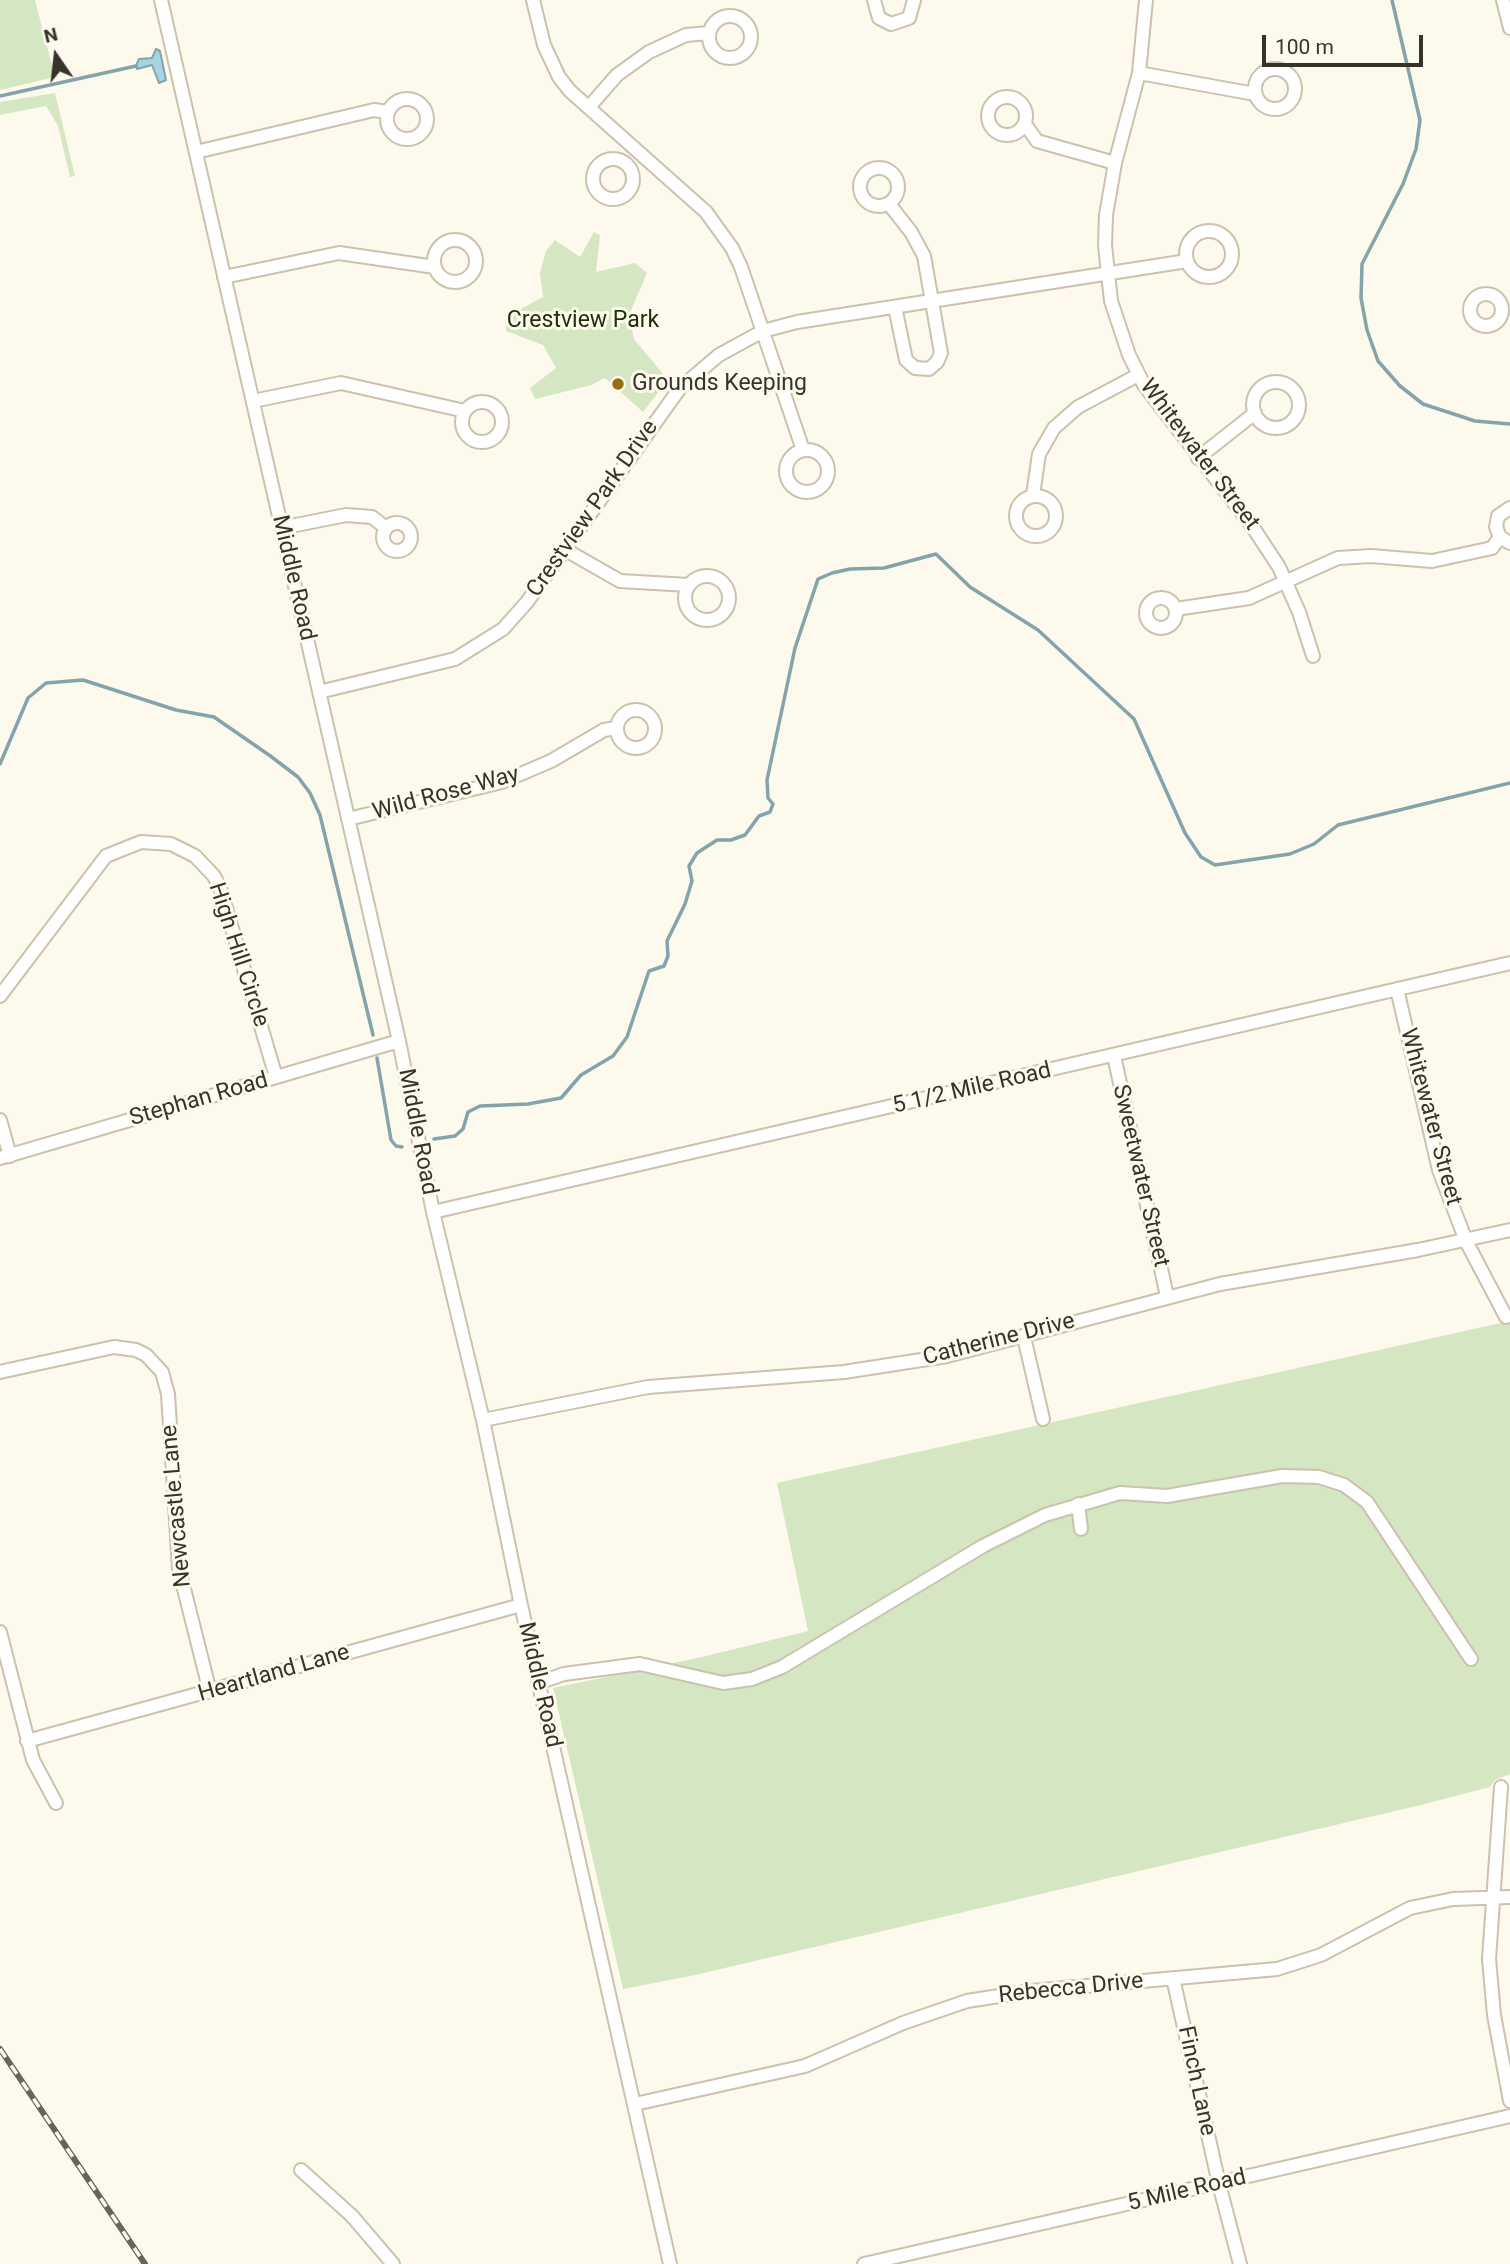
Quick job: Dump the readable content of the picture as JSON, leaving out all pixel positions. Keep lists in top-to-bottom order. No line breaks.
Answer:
{"streets":{"street":["Whitewater Street","Crestview Park Drive","Middle Road","Wild Rose Way","High Hill Circle","5 1/2 Mile Road","Stephan Road","Sweetwater Street","Catherine Drive","Newcastle Lane","Heartland Lane","Rebecca Drive","Finch Lane","5 Mile Road"]},"crossings":[["Whitewater Street","Crestview Park Drive"],["Whitewater Street","5 1/2 Mile Road"],["Whitewater Street","Catherine Drive"],["Crestview Park Drive","Middle Road"],["Middle Road","Wild Rose Way"],["Middle Road","5 1/2 Mile Road"],["Middle Road","Stephan Road"],["Middle Road","Catherine Drive"],["Middle Road","Heartland Lane"],["Middle Road","Rebecca Drive"],["High Hill Circle","Stephan Road"],["5 1/2 Mile Road","Sweetwater Street"],["Sweetwater Street","Catherine Drive"],["Newcastle Lane","Heartland Lane"],["Rebecca Drive","Finch Lane"],["Finch Lane","5 Mile Road"]],"parks":["Crestview Park"],"places":["Grounds Keeping"],"scale_bar":"100 m","north":"top"}
